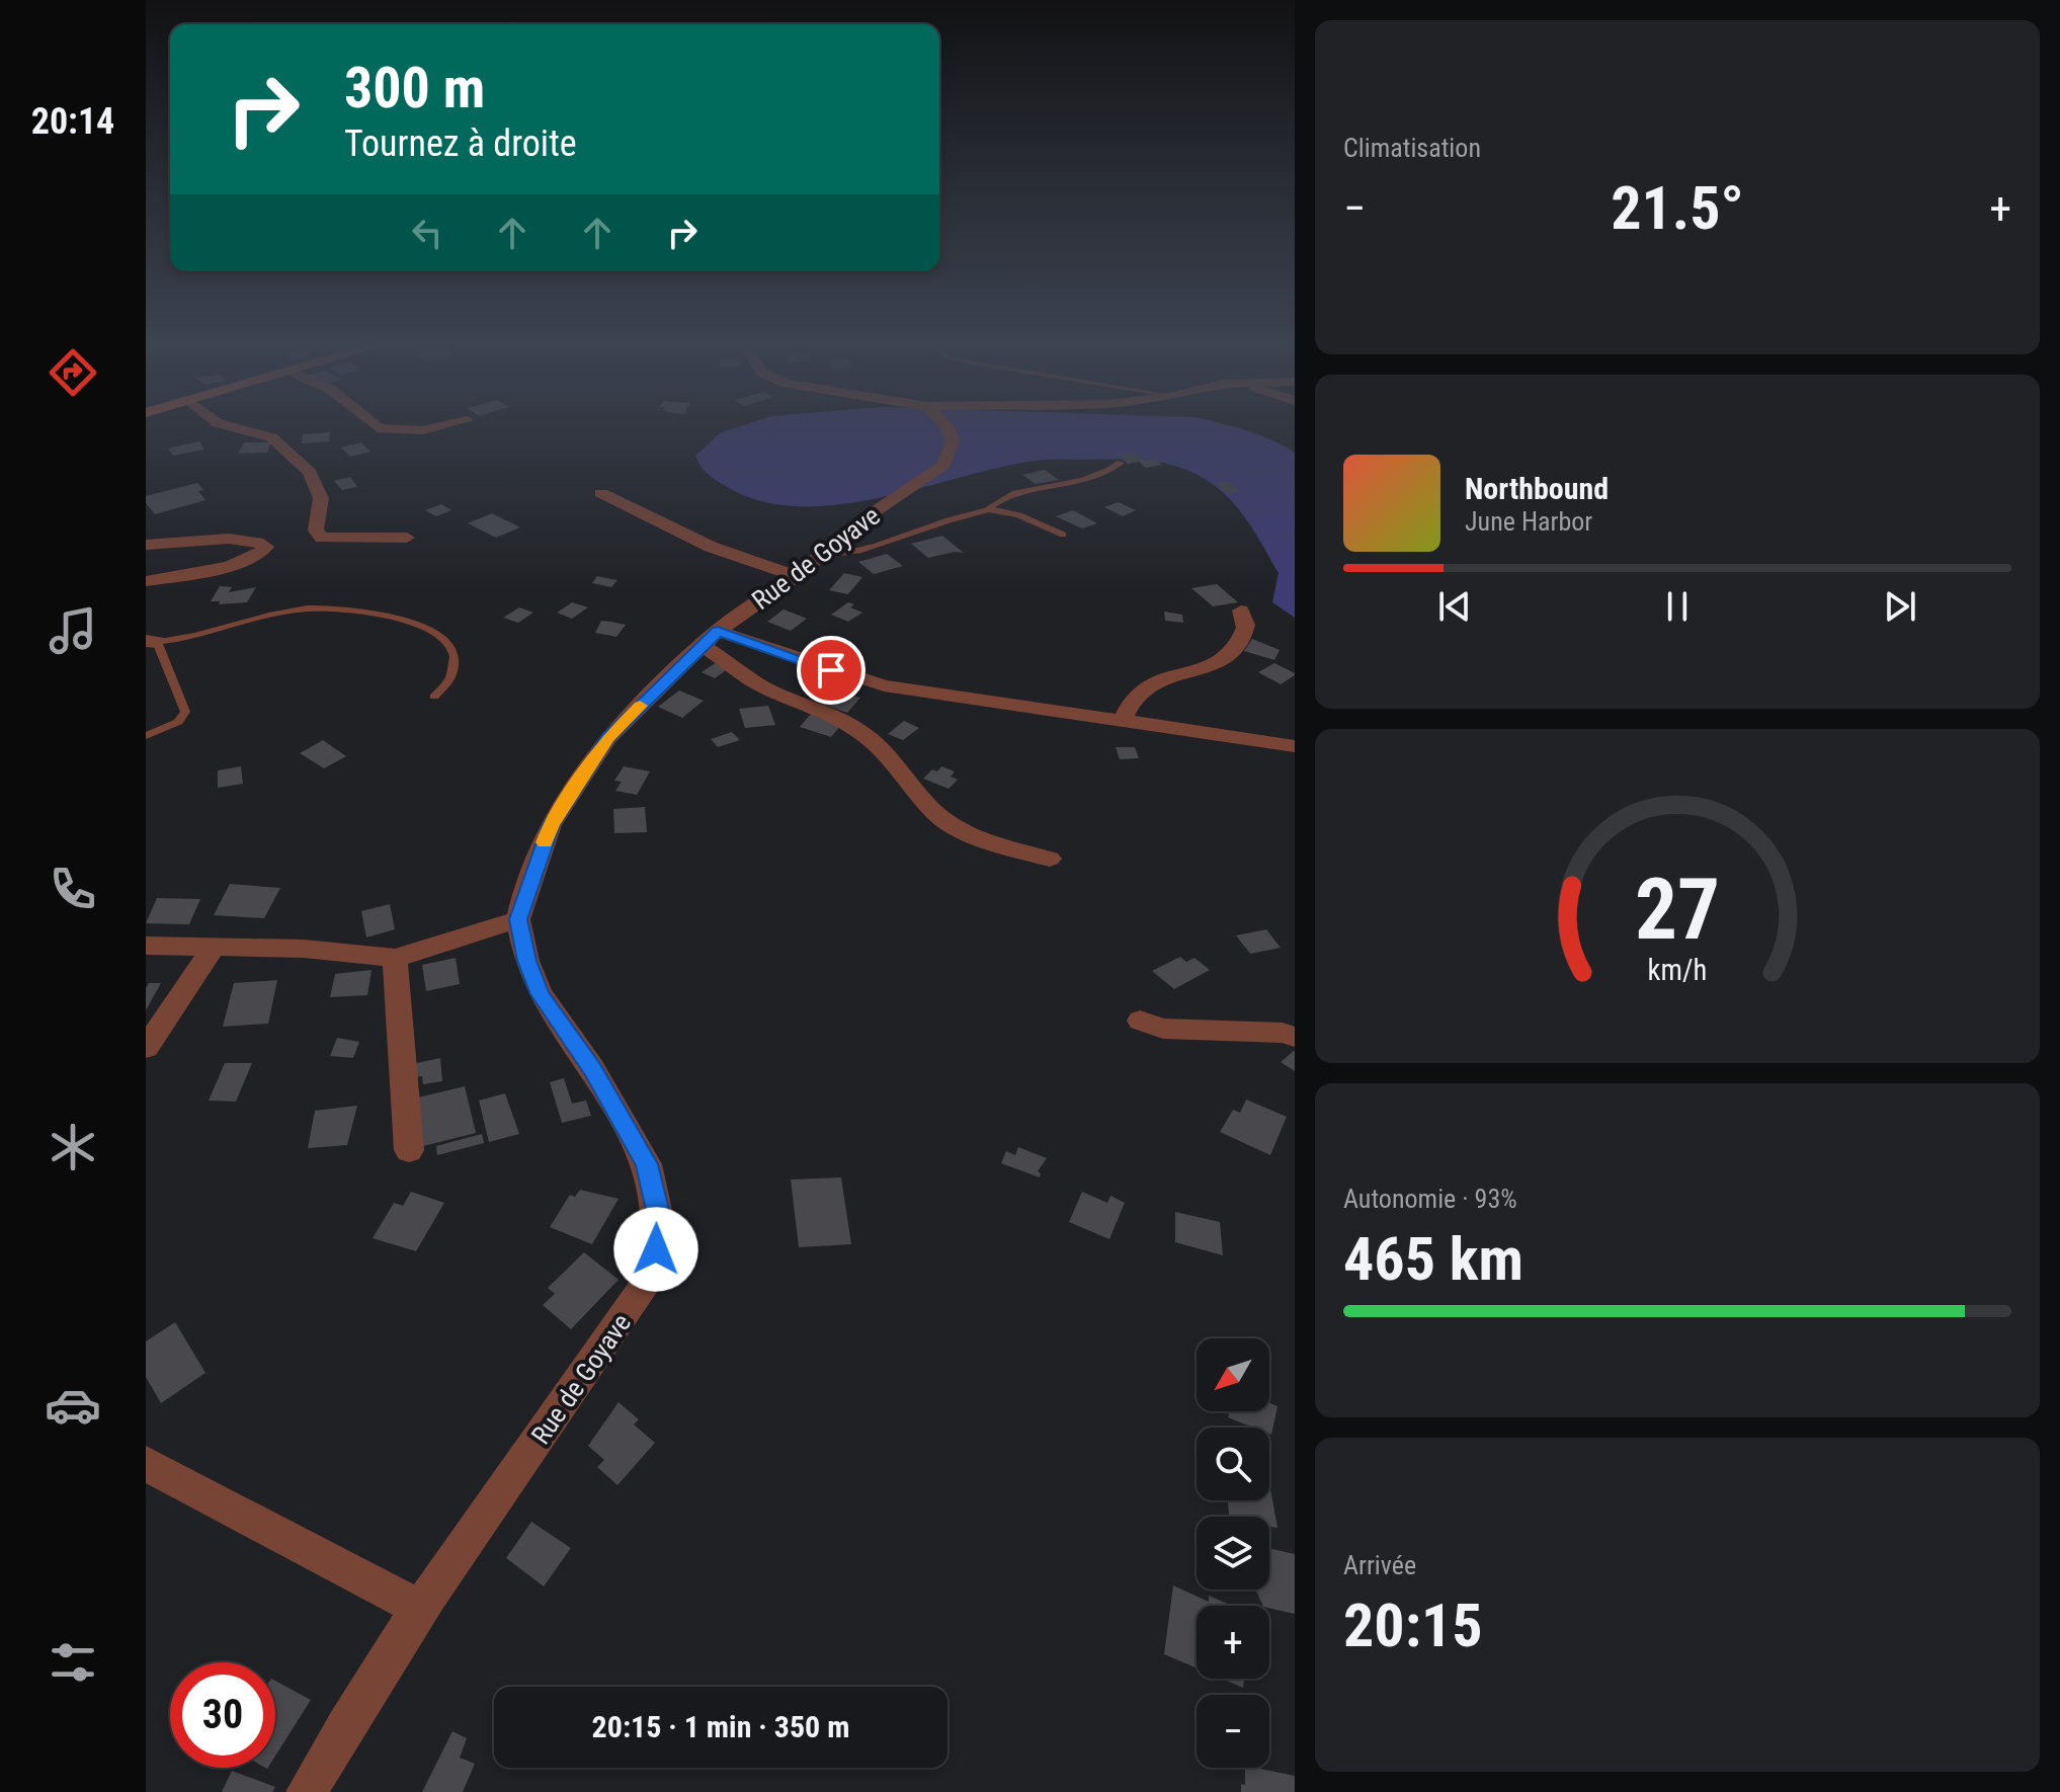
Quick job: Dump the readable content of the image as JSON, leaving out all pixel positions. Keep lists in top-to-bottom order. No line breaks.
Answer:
{"streets":{"street":["Rue de Goyave"]},"north":"bottom left","page":{"tabs":"20:14","tile":["Climatisation",["Autonomie · 93%","465 km"],["Arrivée","20:15"]],"turn":["300 m","Tournez à droite"],"heat":["−","21.5°","+"],"song":["Northbound","June Harbor"],"map_buttons":["+","−"],"limit":"30","trip":"20:15 · 1 min · 350 m","gauge":["27","km/h"]}}
